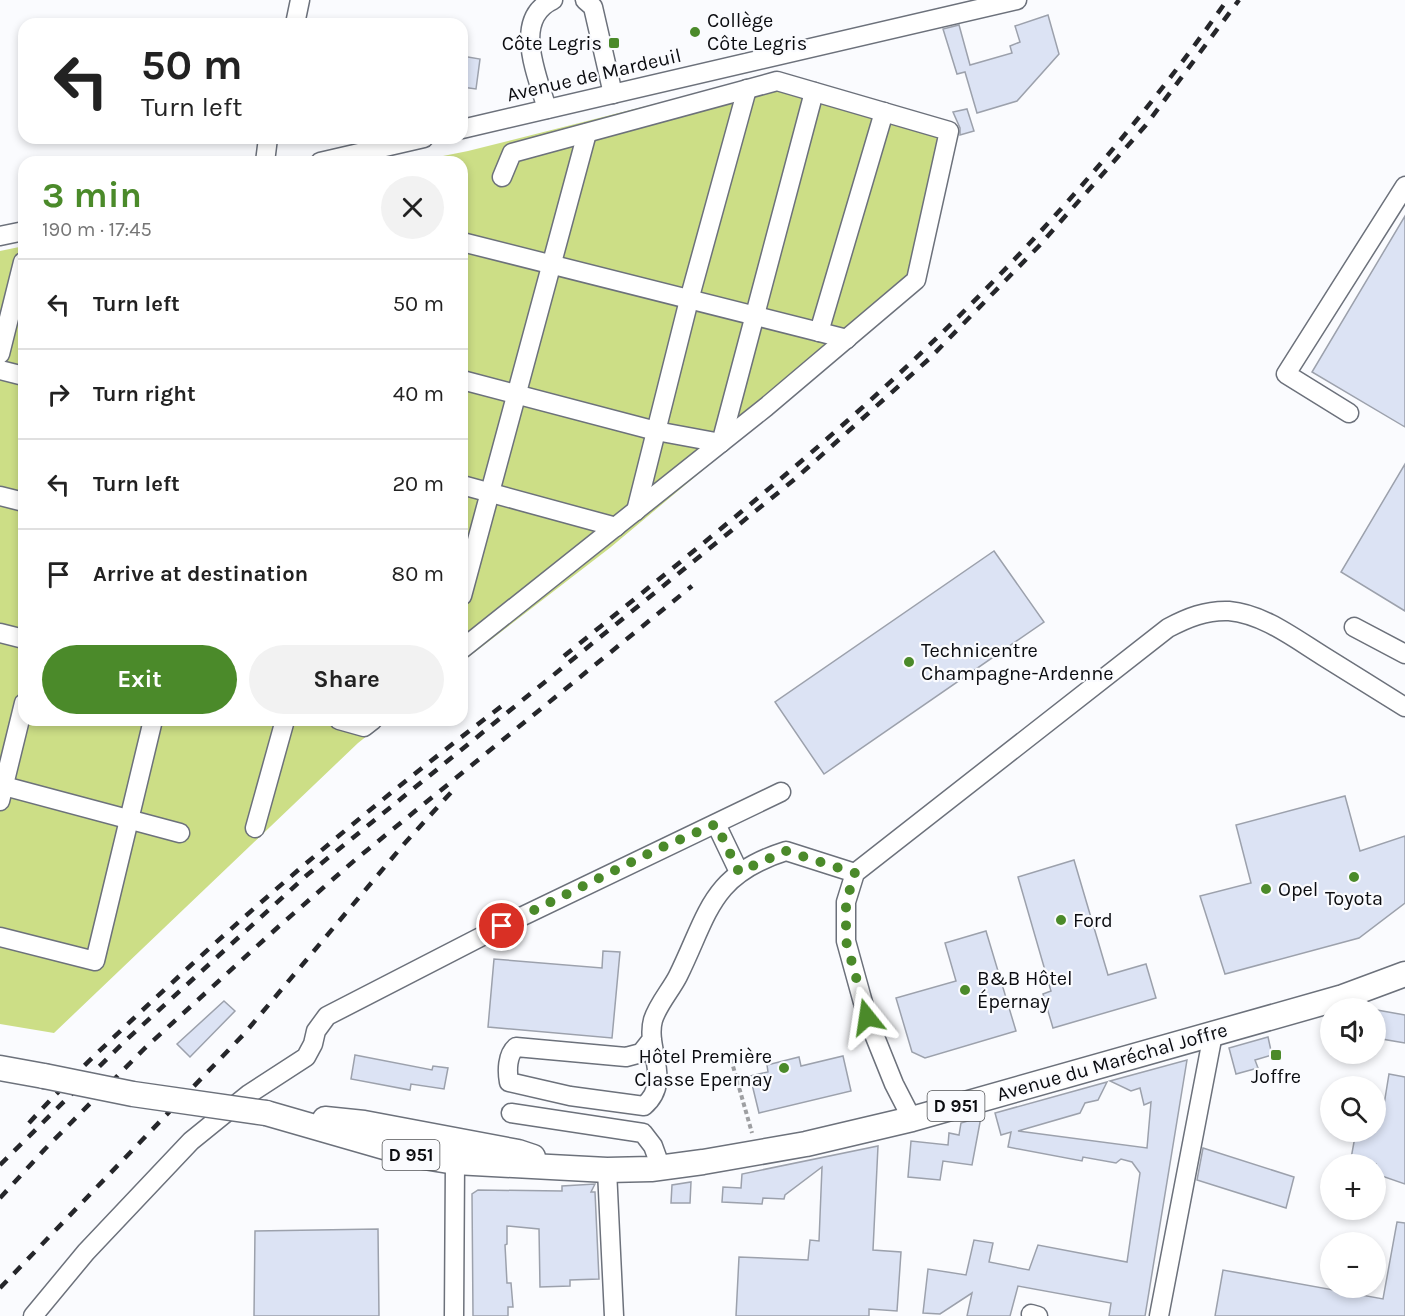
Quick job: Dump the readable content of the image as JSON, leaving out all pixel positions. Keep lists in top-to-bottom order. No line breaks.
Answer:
{"streets":{"main road":["Avenue du Maréchal Joffre","D 951"],"street":["Avenue de Mardeuil"]},"crossings":[["Avenue du Maréchal Joffre","D 951"]],"places":{"other":["Collège Côte Legris","Technicentre Champagne-Ardenne","Toyota","Opel","Ford","B&B Hôtel Épernay","Hôtel Première Classe Epernay"],"transit":["Côte Legris","Joffre"]},"page":{"turn":["50 m","Turn left"],"heading":["3 min","190 m · 17:45"],"list":[{"name":"Turn left","value":"50 m"},{"name":"Turn right","value":"40 m"},{"name":"Turn left","value":"20 m"},{"name":"Arrive at destination","value":"80 m"}],"buttons":["Exit","Share"],"map_buttons":["+","−"]}}
